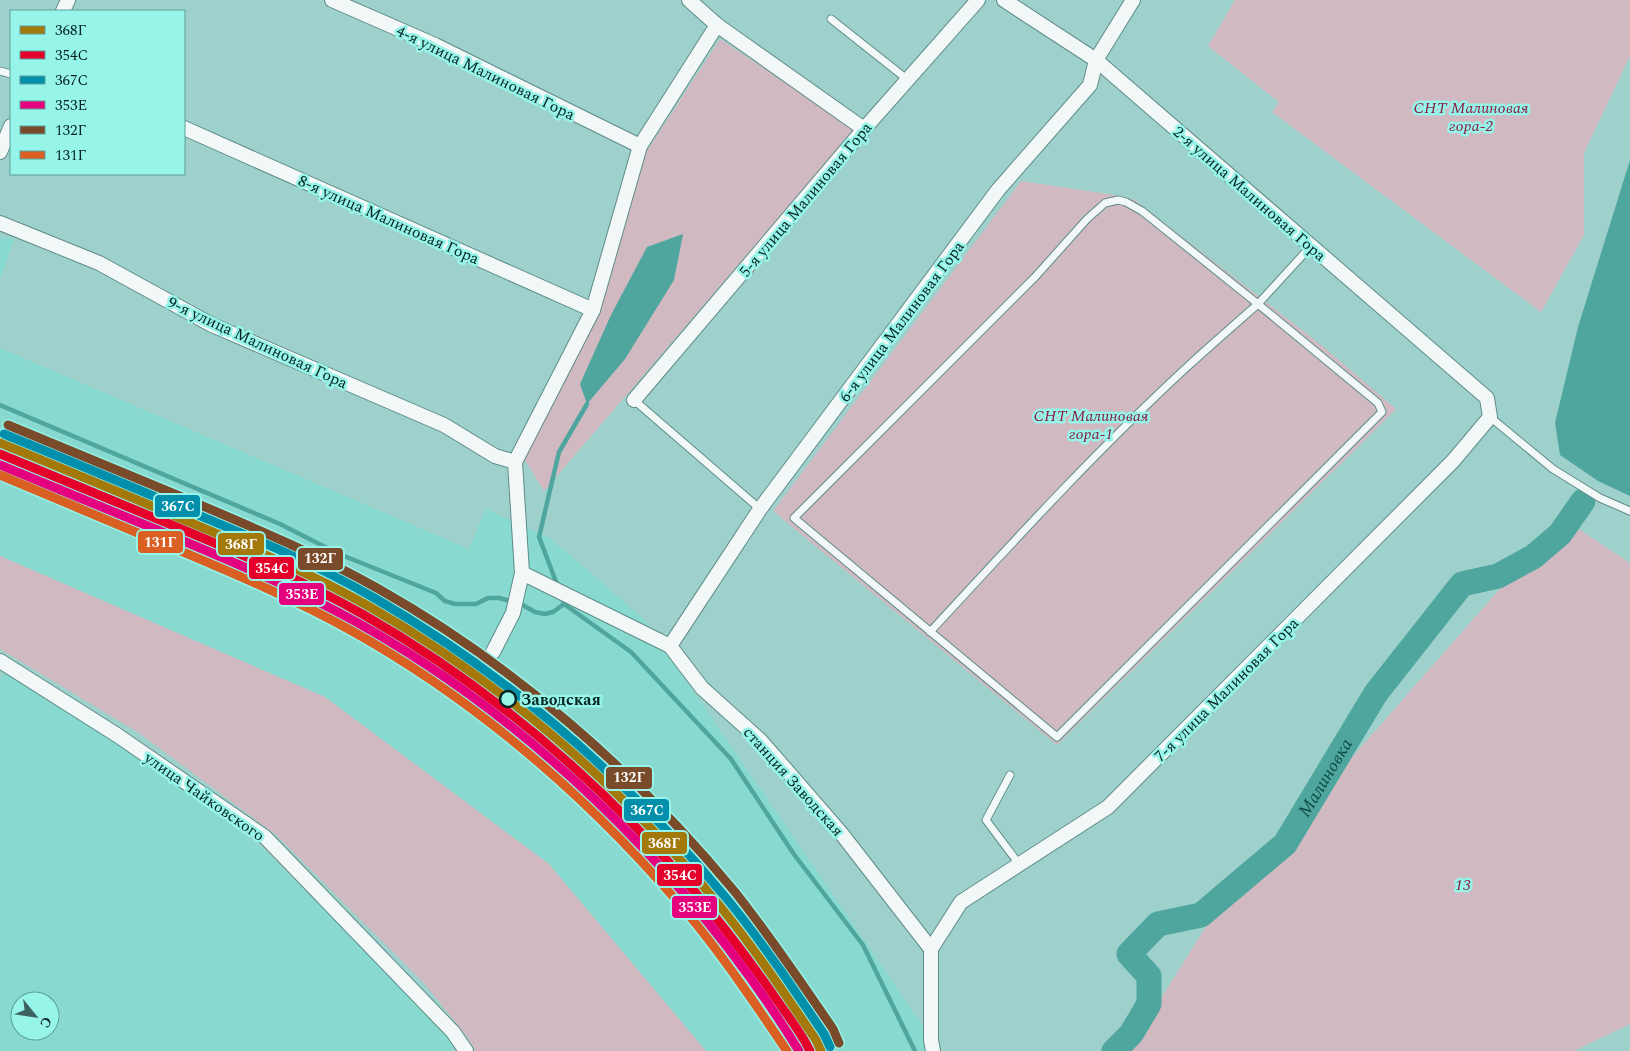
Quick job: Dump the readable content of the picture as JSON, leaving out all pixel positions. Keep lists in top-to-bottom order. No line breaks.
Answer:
{"streets":{"street":["4-я улица Малиновая Гора","2-я улица Малиновая Гора","5-я улица Малиновая Гора","8-я улица Малиновая Гора","6-я улица Малиновая Гора","9-я улица Малиновая Гора","7-я улица Малиновая Гора","станция Заводская","улица Чайковского"]},"crossings":[["2-я улица Малиновая Гора","6-я улица Малиновая Гора"],["2-я улица Малиновая Гора","7-я улица Малиновая Гора"],["6-я улица Малиновая Гора","станция Заводская"],["7-я улица Малиновая Гора","станция Заводская"]],"water":["Малиновка"],"parks":["СНТ Малиновая гора-2","СНТ Малиновая гора-1","13"],"places":["Заводская"],"lines":["transit line 132Г","transit line 367С","transit line 368Г","transit line 354С","transit line 353Е","transit line 131Г"],"legend":["368Г","354С","367С","353Е","132Г","131Г"],"north":"bottom right"}
